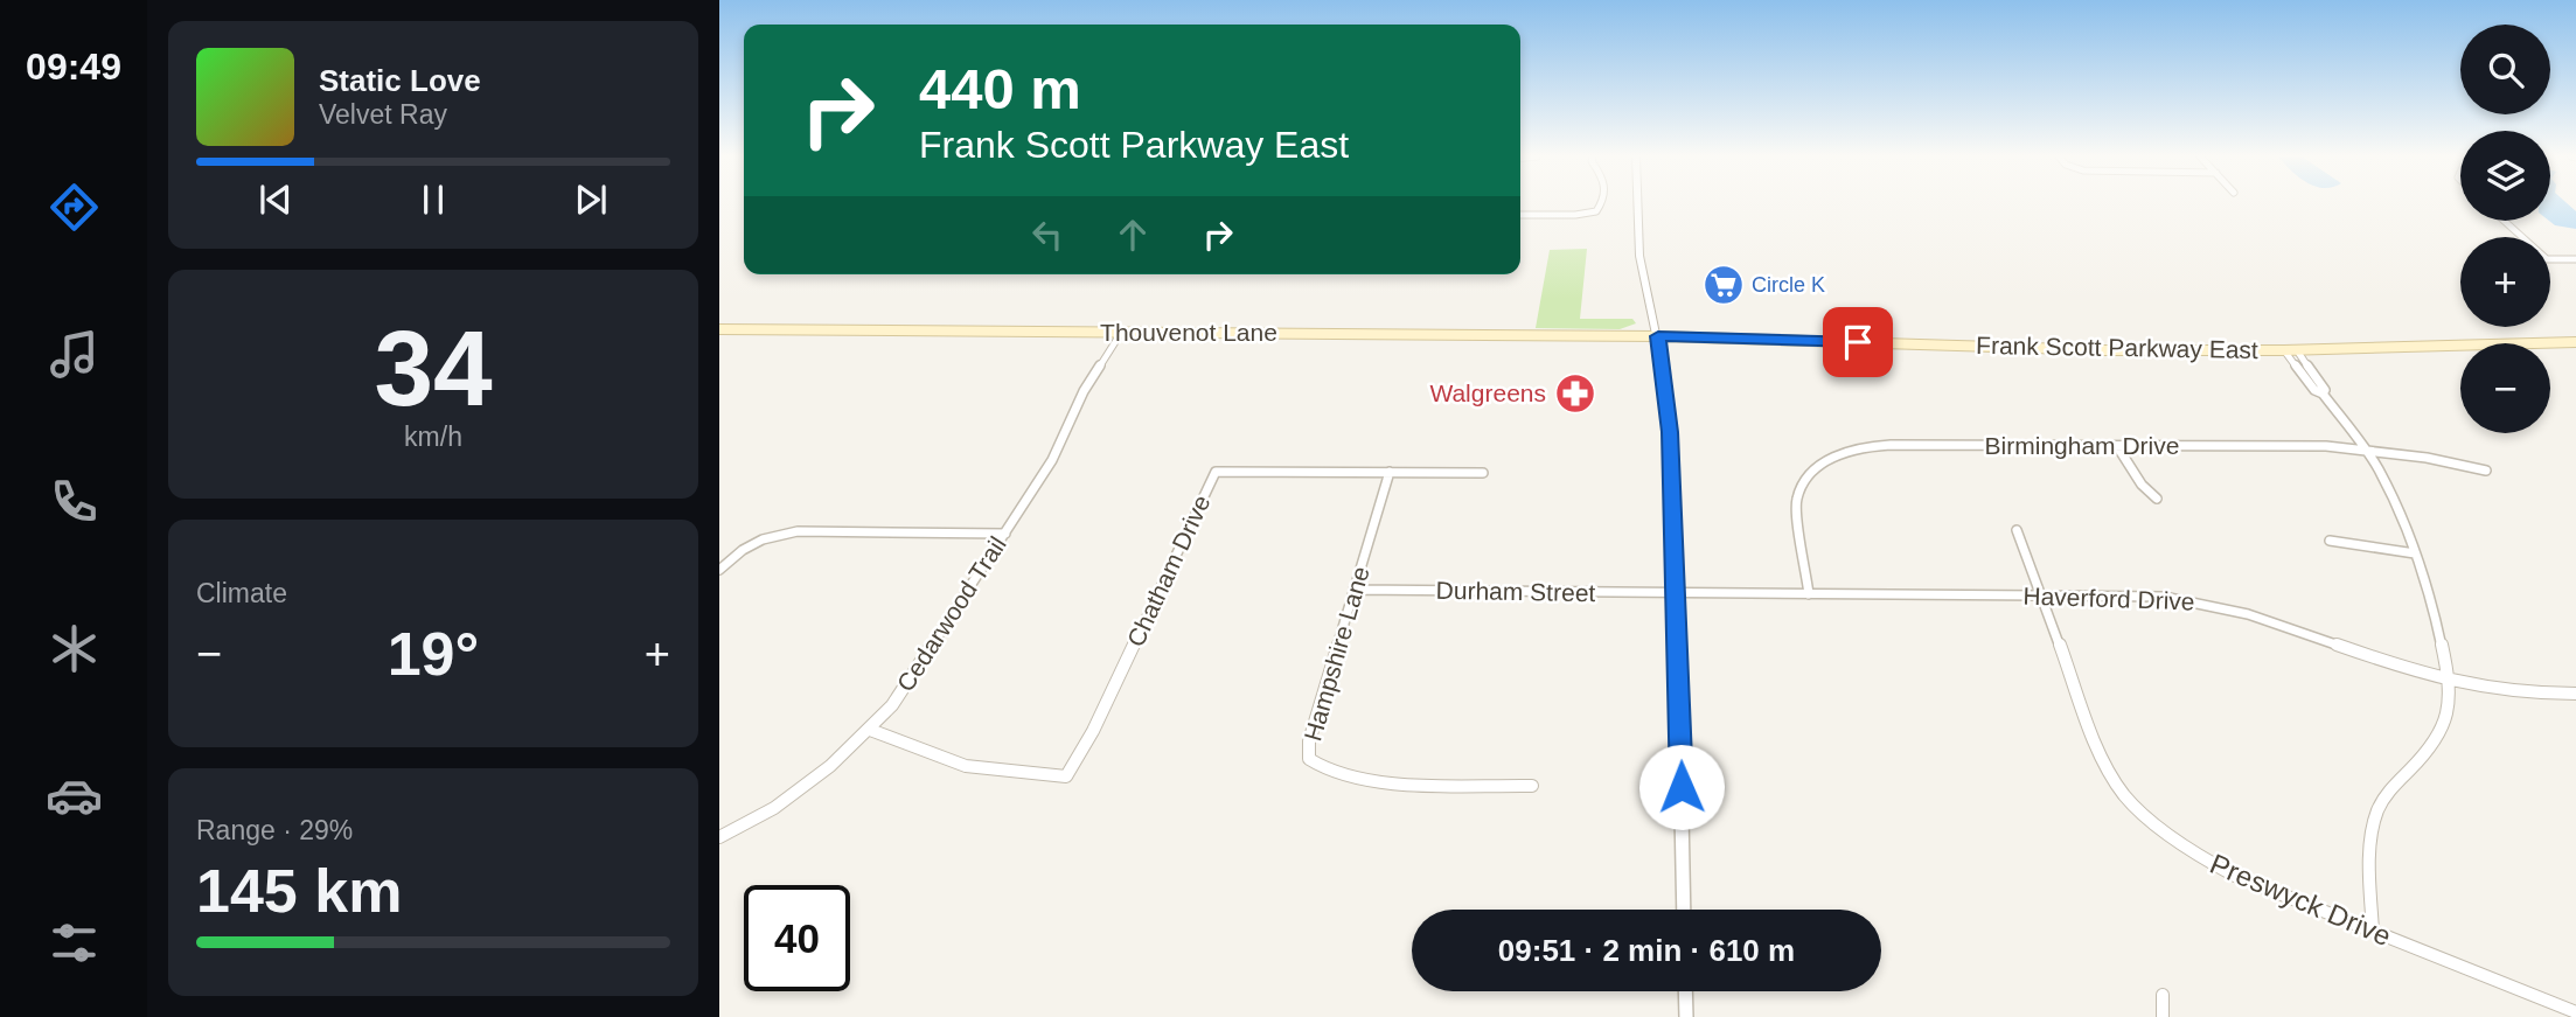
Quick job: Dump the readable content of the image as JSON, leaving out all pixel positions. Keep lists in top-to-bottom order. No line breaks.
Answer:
{"streets":{"main road":["Thouvenot Lane","Frank Scott Parkway East"],"street":["Birmingham Drive","Chatham Drive","Durham Street","Haverford Drive","Cedarwood Trail","Hampshire Lane","Preswyck Drive"]},"crossings":[["Thouvenot Lane","Frank Scott Parkway East"],["Thouvenot Lane","Cedarwood Trail"],["Birmingham Drive","Haverford Drive"],["Chatham Drive","Cedarwood Trail"],["Chatham Drive","Hampshire Lane"],["Durham Street","Haverford Drive"],["Durham Street","Hampshire Lane"],["Haverford Drive","Preswyck Drive"]],"places":{"supermarket":["Circle K"],"pharmacy":["Walgreens"]},"page":{"tabs":"09:49","map_buttons":["+","−"],"turn":["440 m","Frank Scott Parkway East"],"song":["Static Love","Velvet Ray"],"tile":[["34","km/h"],"Climate",["Range · 29%","145 km"]],"heat":["−","19°","+"],"limit":"40","trip":"09:51 · 2 min · 610 m"}}
